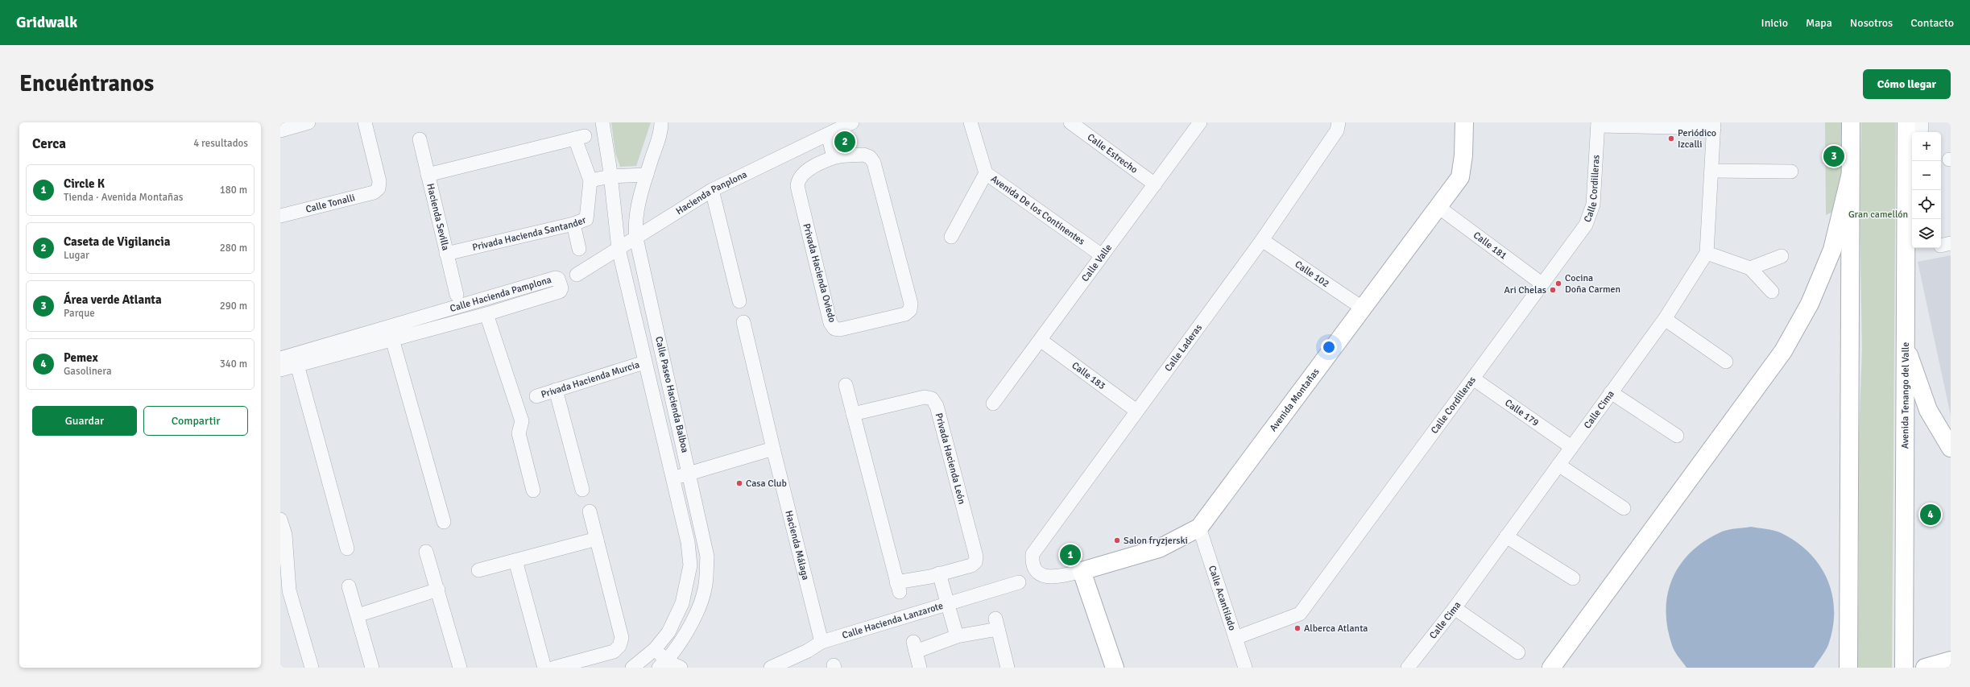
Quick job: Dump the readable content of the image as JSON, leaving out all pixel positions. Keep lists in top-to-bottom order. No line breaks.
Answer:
{"streets":{"main road":["Avenida Tenango del Valle","Avenida Montañas"],"street":["Calle Estrecho","Calle Cordilleras","Hacienda Panplona","Calle Tonalli","Avenida De los Continentes","Hacienda Sevilla","Privada Hacienda Santander","Calle 181","Calle Valle","Privada Hacienda Oviedo","Calle 102","Calle Hacienda Pamplona","Calle Laderas","Calle 183","Privada Hacienda Murcia","Calle Paseo Hacienda Balboa","Calle Cima","Calle 179","Privada Hacienda León","Hacienda Málaga","Calle Acantilado","Calle Hacienda Lanzarote"]},"crossings":[["Calle Estrecho","Calle Valle"],["Calle Cordilleras","Calle 181"],["Calle Cordilleras","Calle 179"],["Calle Cordilleras","Calle Acantilado"],["Hacienda Panplona","Calle Paseo Hacienda Balboa"],["Avenida De los Continentes","Calle Valle"],["Hacienda Sevilla","Privada Hacienda Santander"],["Calle 181","Avenida Montañas"],["Calle Valle","Calle 183"],["Calle 102","Calle Laderas"],["Calle 102","Avenida Montañas"],["Calle Laderas","Calle 183"],["Calle Laderas","Avenida Montañas"],["Privada Hacienda Murcia","Calle Paseo Hacienda Balboa"],["Avenida Montañas","Calle Acantilado"],["Calle Cima","Calle 179"],["Hacienda Málaga","Calle Hacienda Lanzarote"]],"parks":["Gran camellón"],"places":["Periódico Izcalli","Cocina Doña Carmen","Ari Chelas","Casa Club","Salon fryzjerski","Alberca Atlanta"],"page":{"header":"Gridwalk","nav":["Inicio","Mapa","Nosotros","Contacto"],"buttons":["Cómo llegar",["Guardar","Compartir"]],"title":"Encuéntranos","heading":["Cerca","4 resultados"],"pins":["2","3","4","1"],"map_buttons":["+","−"],"list":[{"mark":"1","name":"Circle K","note":"Tienda · Avenida Montañas","value":"180 m"},{"mark":"2","name":"Caseta de Vigilancia","note":"Lugar","value":"280 m"},{"mark":"3","name":"Área verde Atlanta","note":"Parque","value":"290 m"},{"mark":"4","name":"Pemex","note":"Gasolinera","value":"340 m"}]}}
